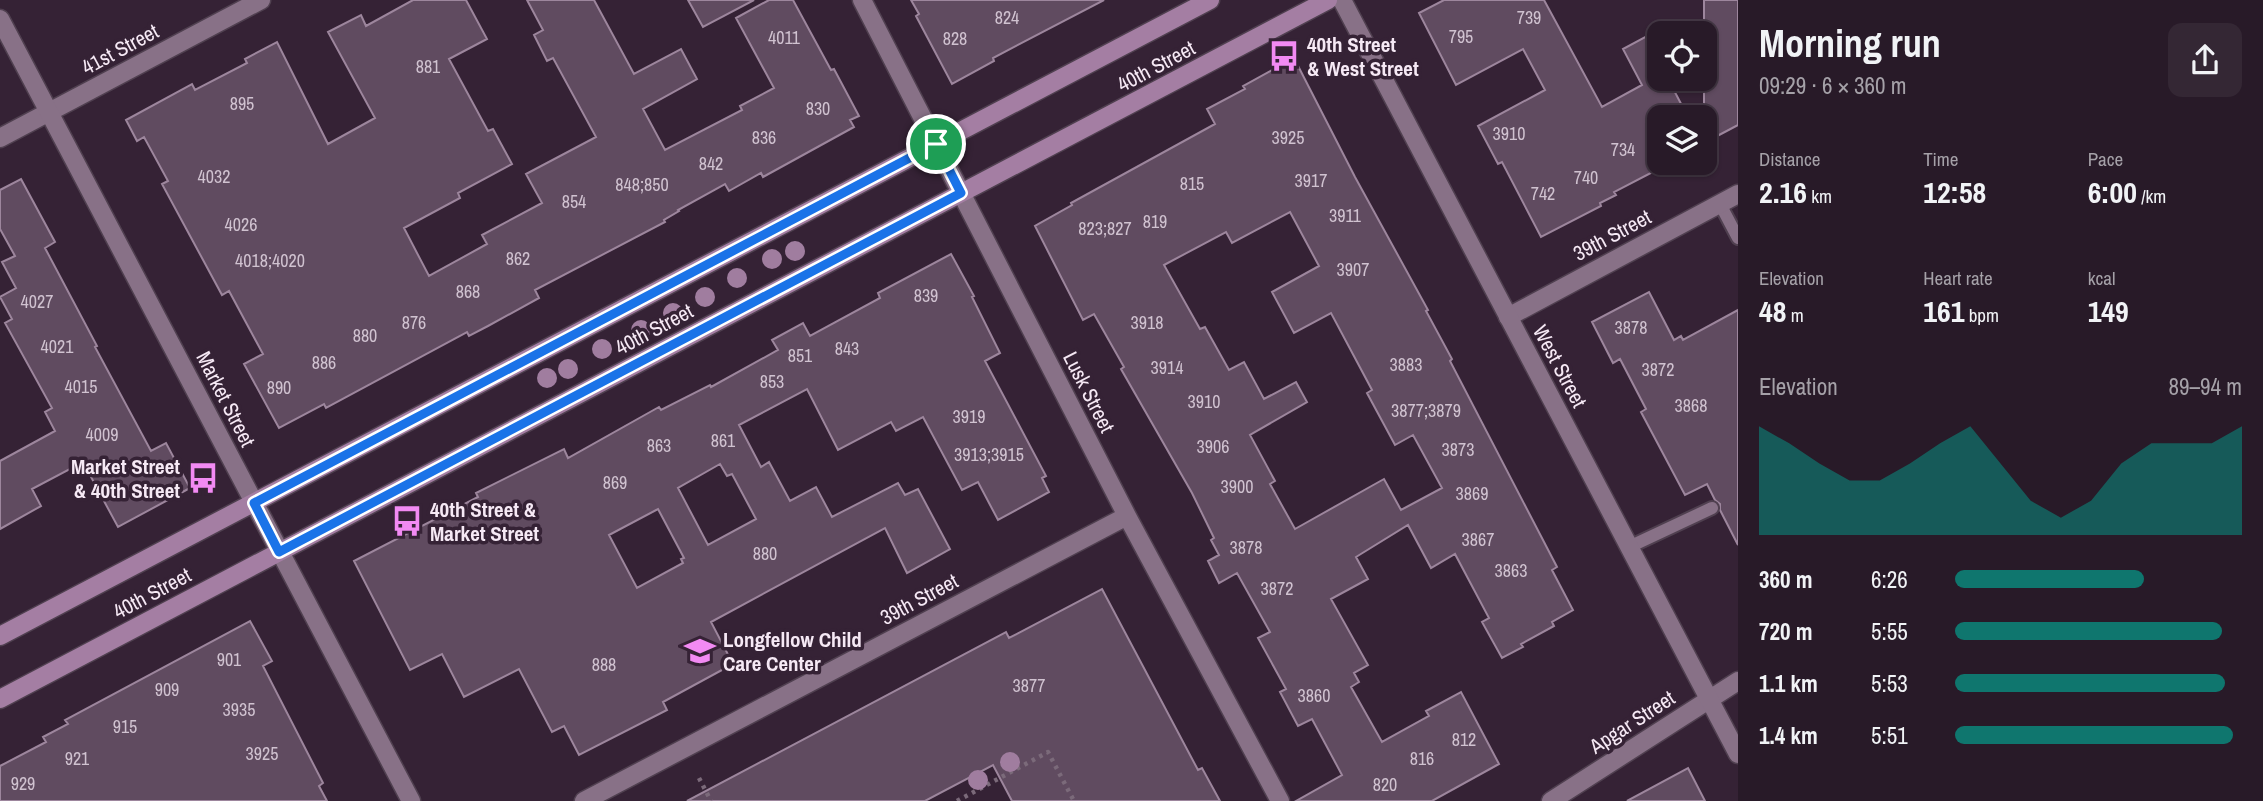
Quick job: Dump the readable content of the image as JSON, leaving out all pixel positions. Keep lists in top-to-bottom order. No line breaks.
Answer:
{"streets":{"main road":["40th Street"],"street":["41st Street","39th Street","West Street","Lusk Street","Market Street","Apgar Street"]},"crossings":[["41st Street","Market Street"],["40th Street","Lusk Street"],["40th Street","Market Street"],["39th Street","West Street"],["39th Street","Lusk Street"],["West Street","Apgar Street"]],"places":{"bus stop":["40th Street & West Street","Market Street & 40th Street","40th Street & Market Street"],"school or university":["Longfellow Child Care Center"]},"house_numbers":["824","739","795","4011","828","881","895","830","3910","836","3925","734","842","4032","740","3917","815","848;850","742","854","3911","819","4026","823;827","862","4018;4020","3907","868","839","4027","876","3918","3878","880","4021","843","851","886","3883","3914","3872","853","4015","890","3910","3868","3877;3879","3919","4009","861","863","3906","3873","3913;3915","869","3900","3869","3867","3878","880","3863","3872","901","888","3877","909","3860","3935","915","812","3925","921","816","929","820"],"page":{"heading":["Morning run","09:29 · 6 × 360 m"],"stats":[["Distance","2.16 km"],["Time","12:58"],["Pace","6:00 /km"],["Elevation","48 m"],["Heart rate","161 bpm"],["kcal","149"]],"chart":["Elevation","89–94 m"],"list":[{"name":"360 m","note":"6:26"},{"name":"720 m","note":"5:55"},{"name":"1.1 km","note":"5:53"},{"name":"1.4 km","note":"5:51"}]}}
